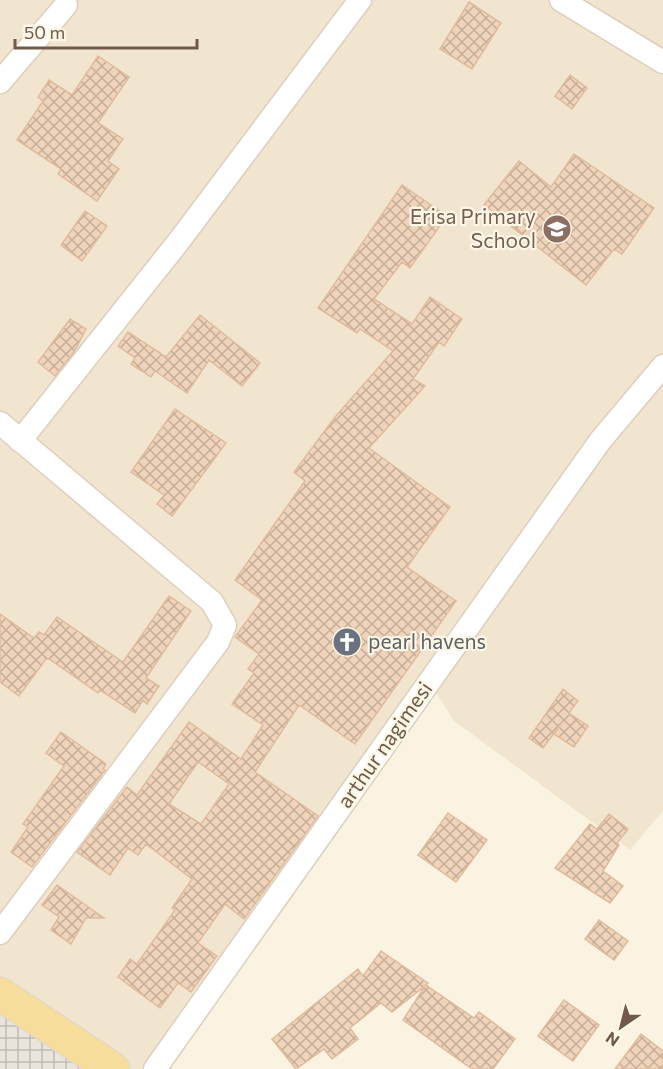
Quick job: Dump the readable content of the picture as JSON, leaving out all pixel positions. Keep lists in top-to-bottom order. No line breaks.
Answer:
{"streets":{"street":["arthur nagimesi"]},"places":{"school or university":["Erisa Primary School"],"church":["pearl havens"]},"scale_bar":"50 m","north":"bottom left"}
